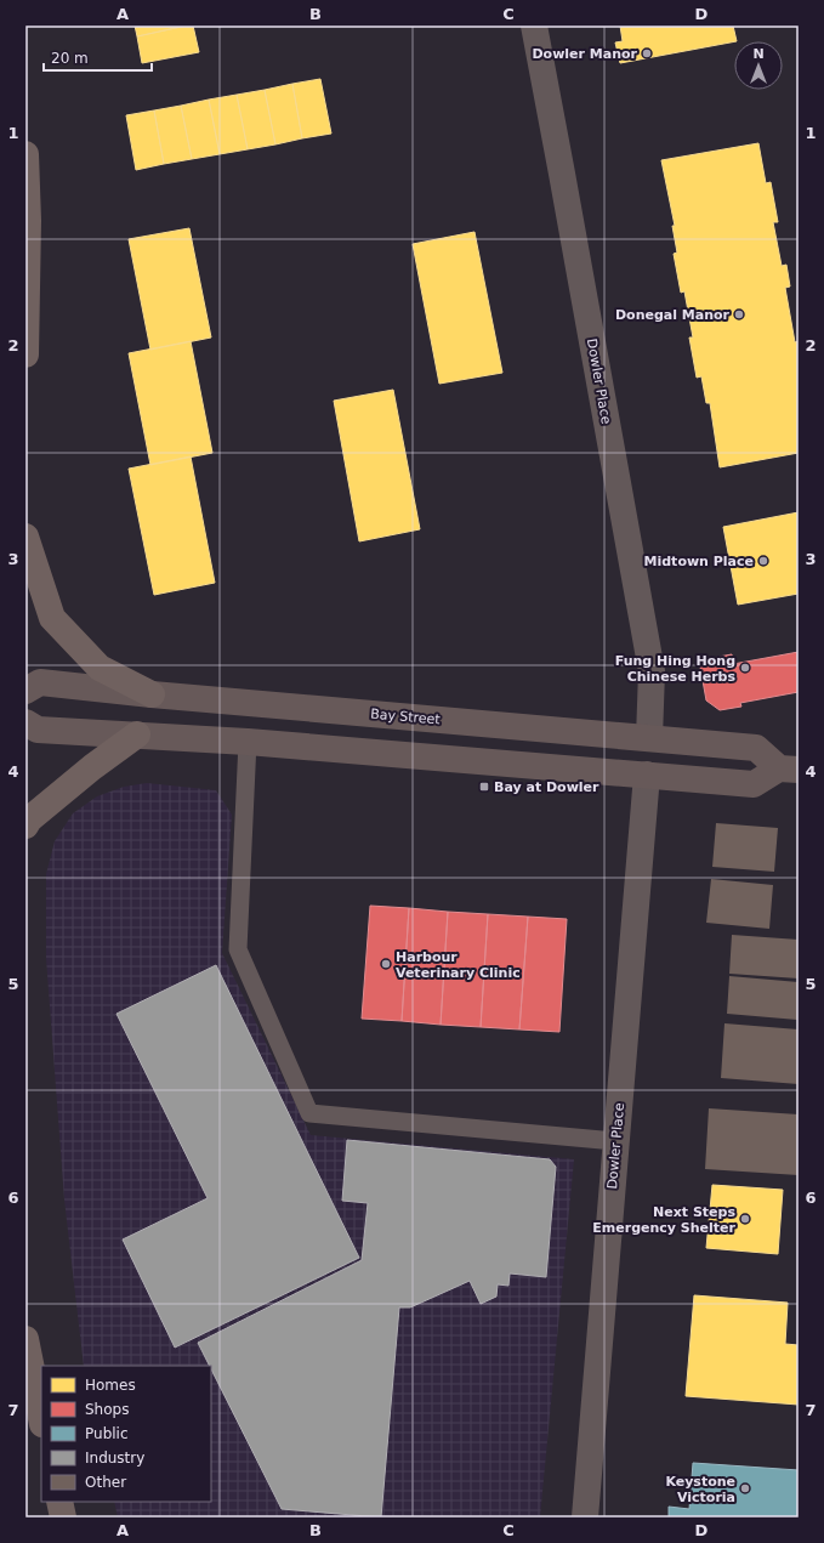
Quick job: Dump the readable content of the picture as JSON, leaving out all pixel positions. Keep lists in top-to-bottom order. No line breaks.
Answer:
{"streets":{"main road":["Bay Street"],"street":["Dowler Place"]},"crossings":[["Dowler Place","Bay Street"]],"places":{"other":["Dowler Manor","Donegal Manor","Midtown Place","Fung Hing Hong Chinese Herbs","Harbour Veterinary Clinic","Next Steps Emergency Shelter","Keystone Victoria"],"transit":["Bay at Dowler"]},"legend":["Homes","Shops","Public","Industry","Other"],"scale_bar":"20 m","north":"top","grid":{"columns":["A","B","C","D"],"rows":["1","2","3","4","5","6","7"]}}
